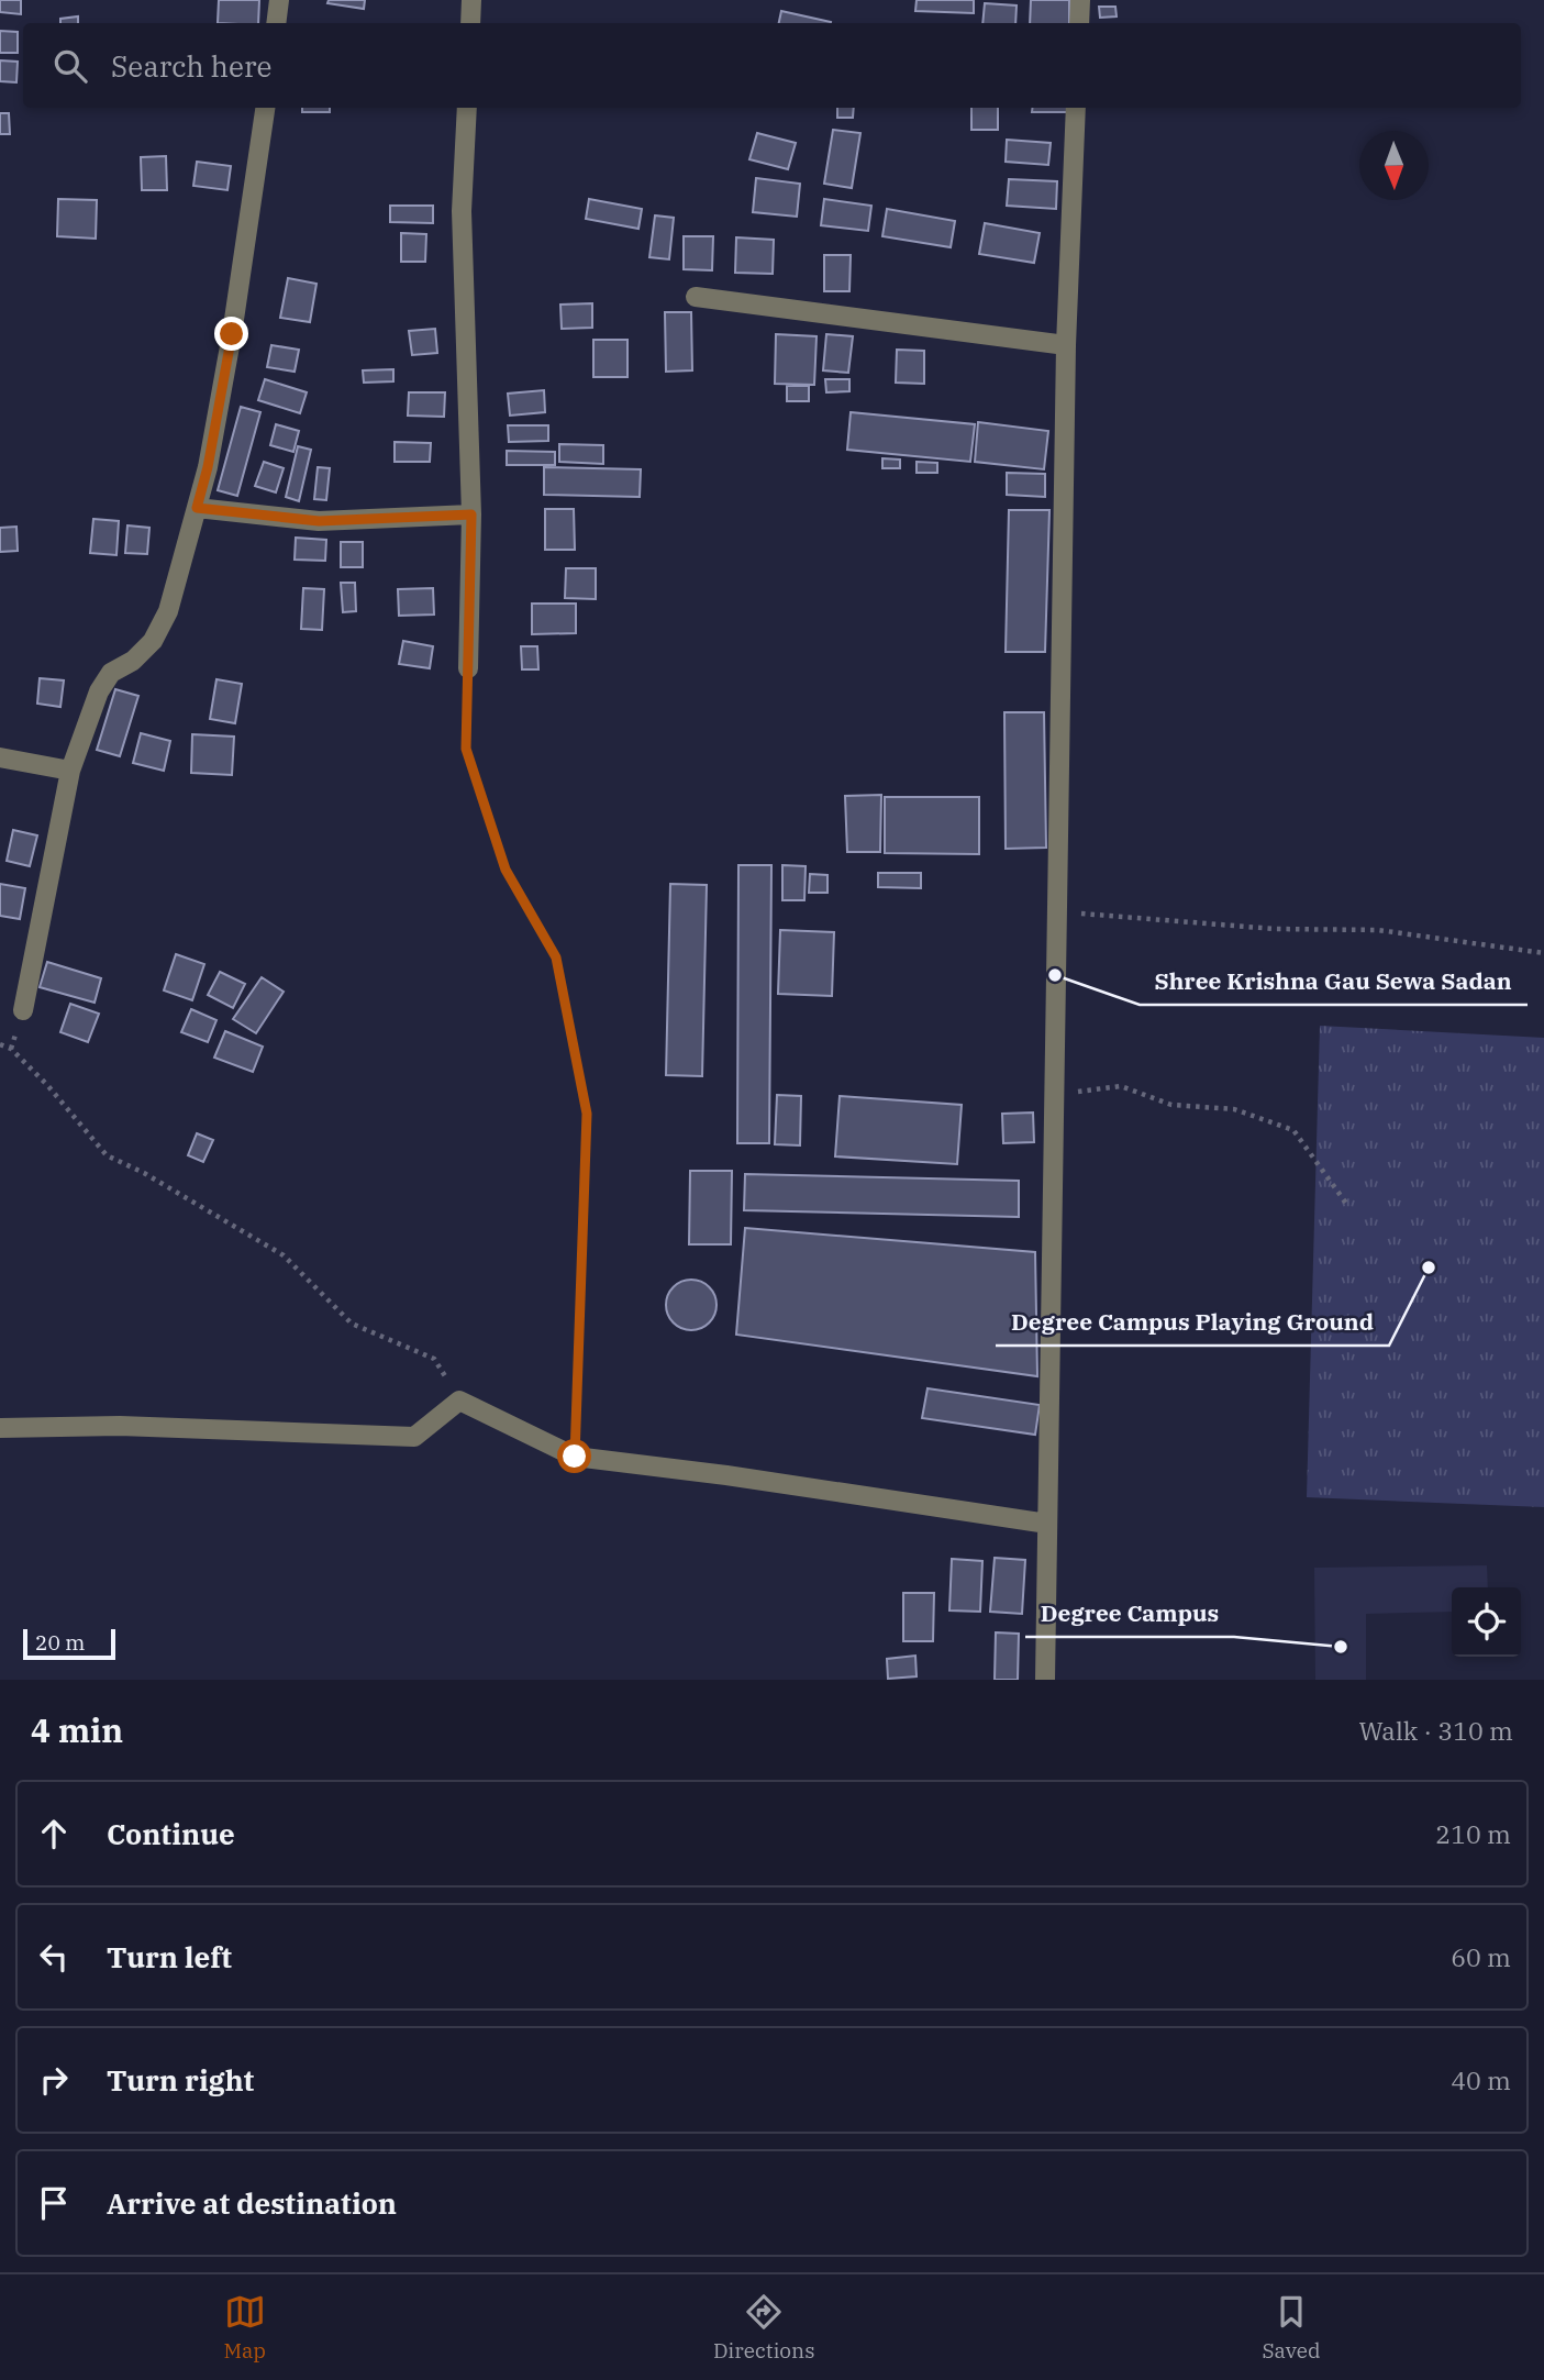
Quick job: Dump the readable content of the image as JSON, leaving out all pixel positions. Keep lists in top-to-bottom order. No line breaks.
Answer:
{"places":["Shree Krishna Gau Sewa Sadan","Degree Campus Playing Ground","Degree Campus"],"scale_bar":"20 m","north":"bottom","page":{"search":"Search here","scale":"20 m","heading":["4 min","Walk · 310 m"],"list":[["Continue","210 m"],["Turn left","60 m"],["Turn right","40 m"],"Arrive at destination"],"nav":["Map","Directions","Saved"]}}
